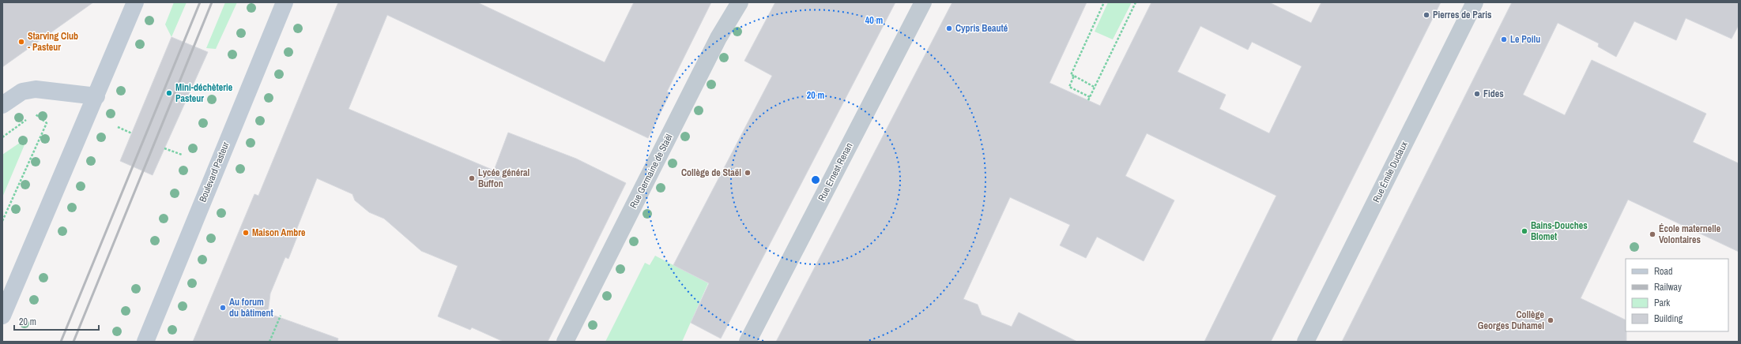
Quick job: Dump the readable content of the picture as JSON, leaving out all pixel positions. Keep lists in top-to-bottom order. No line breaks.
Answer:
{"streets":{"main road":["Boulevard Pasteur"],"street":["Rue Germaine de Staël","Rue Ernest Renan","Rue Émile Duclaux"]},"places":["Pierres de Paris","Cypris Beauté","Le Poilu","Starving Club - Pasteur","Mini-déchèterie Pasteur","Fides","Collège de Staël","Lycée général Buffon","Bains-Douches Blomet","Maison Ambre","École maternelle Volontaires","Au forum du bâtiment","Collège Georges Duhamel"],"legend":["Road","Railway","Park","Building"],"scale_bar":"20 m","rings":["40 m","20 m"]}
